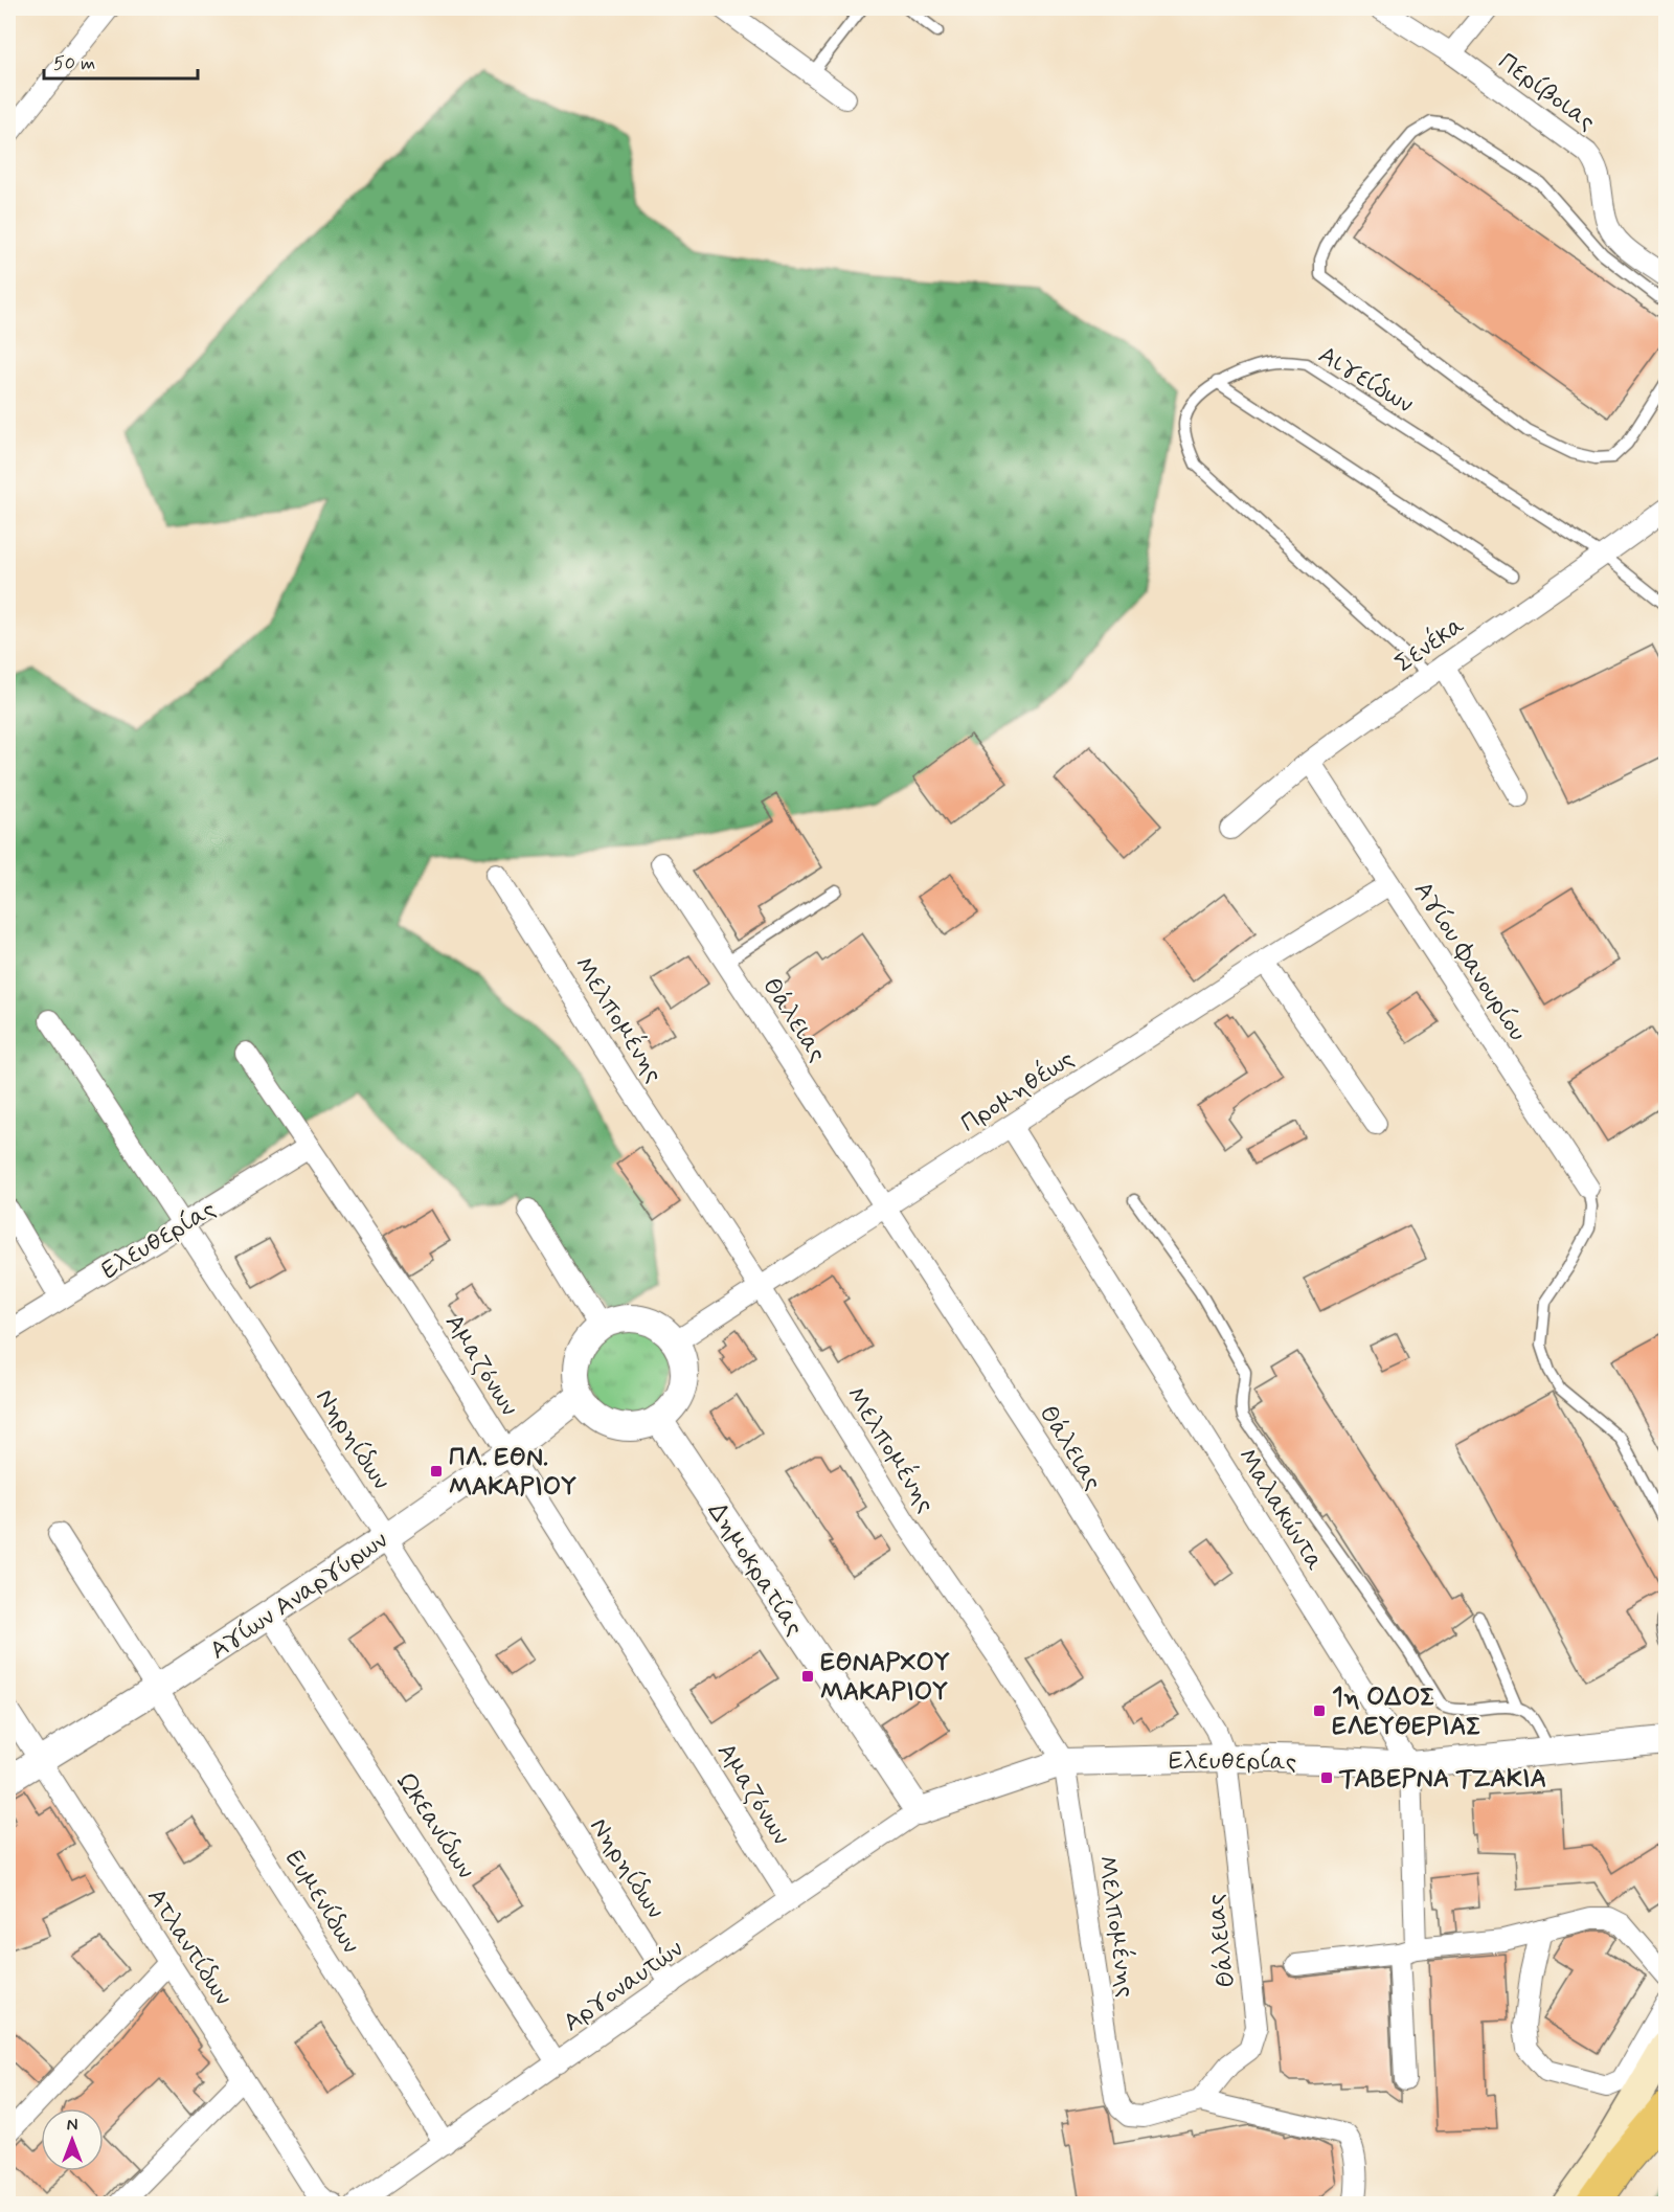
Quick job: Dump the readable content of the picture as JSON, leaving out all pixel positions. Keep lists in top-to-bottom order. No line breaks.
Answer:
{"streets":{"street":["Περίβοιας","Σενέκα","Αγίου Φανουρίου","Μελπομένης","Θάλειας","Προμηθέως","Ελευθερίας","Αμαζόνων","Νηρηίδων","Μαλακώντα","Δημοκρατίας","Αγίων Αναργύρων","Ωκεανίδων","Ευμενίδων","Ατλαντίδων","Αργοναυτών"],"lane":["Αιγείδων"]},"crossings":[["Αιγείδων","Σενέκα"],["Σενέκα","Αγίου Φανουρίου"],["Αγίου Φανουρίου","Προμηθέως"],["Μελπομένης","Θάλειας"],["Μελπομένης","Προμηθέως"],["Μελπομένης","Ελευθερίας"],["Θάλειας","Προμηθέως"],["Θάλειας","Ελευθερίας"],["Προμηθέως","Μαλακώντα"],["Προμηθέως","Δημοκρατίας"],["Προμηθέως","Αγίων Αναργύρων"],["Ελευθερίας","Αμαζόνων"],["Ελευθερίας","Νηρηίδων"],["Ελευθερίας","Μαλακώντα"],["Ελευθερίας","Δημοκρατίας"],["Ελευθερίας","Αργοναυτών"],["Αμαζόνων","Αγίων Αναργύρων"],["Αμαζόνων","Αργοναυτών"],["Νηρηίδων","Αγίων Αναργύρων"],["Νηρηίδων","Αργοναυτών"],["Δημοκρατίας","Αγίων Αναργύρων"],["Δημοκρατίας","Αργοναυτών"],["Αγίων Αναργύρων","Ωκεανίδων"],["Αγίων Αναργύρων","Ευμενίδων"],["Αγίων Αναργύρων","Ατλαντίδων"],["Ωκεανίδων","Αργοναυτών"],["Ευμενίδων","Αργοναυτών"]],"places":{"transit":["ΠΛ. ΕΘΝ. ΜΑΚΑΡΙΟΥ","ΕΘΝΑΡΧΟΥ ΜΑΚΑΡΙΟΥ","1η ΟΔΟΣ ΕΛΕΥΘΕΡΙΑΣ","ΤΑΒΕΡΝΑ ΤΖΑΚΙΑ"]},"scale_bar":"50 m","north":"top"}
